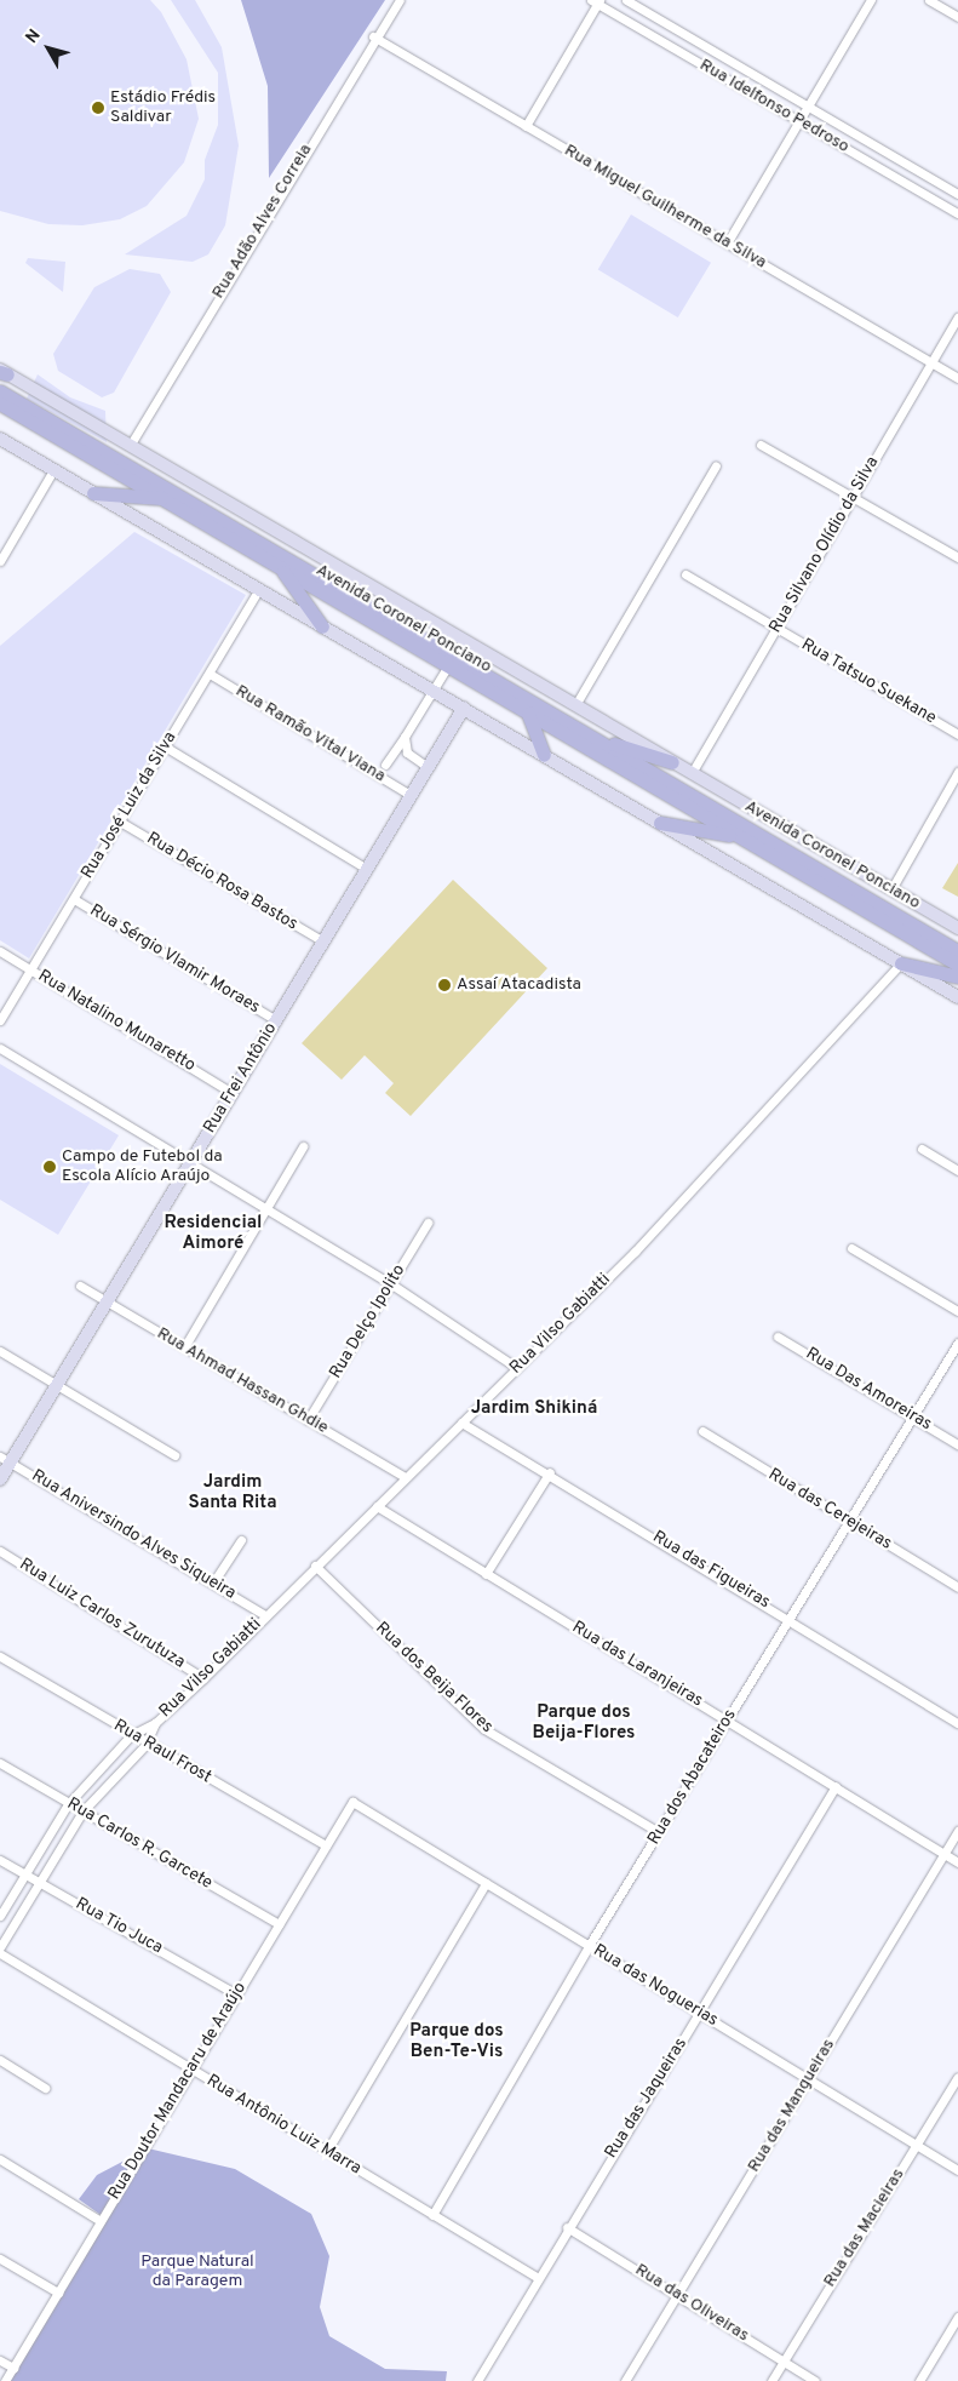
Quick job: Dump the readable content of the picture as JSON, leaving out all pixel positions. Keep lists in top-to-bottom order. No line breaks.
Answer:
{"streets":{"main road":["Avenida Coronel Ponciano","Rua Frei Antônio"],"street":["Rua Idelfonso Pedroso","Rua Miguel Guilherme da Silva","Rua Adão Alves Correia","Rua Silvano Olídio da Silva","Rua Tatsuo Suekane","Rua Ramão Vital Viana","Rua José Luiz da Silva","Rua Décio Rosa Bastos","Rua Sérgio Vlamir Moraes","Rua Natalino Munaretto","Rua Delço Ipolito","Rua Vilso Gabiatti","Rua Ahmad Hassan Ghdie","Rua Das Amoreiras","Rua das Cerejeiras","Rua Aniversindo Alves Siqueira","Rua das Figueiras","Rua Luiz Carlos Zurutuza","Rua das Laranjeiras","Rua dos Beija Flores","Rua Raul Frost","Rua dos Abacateiros","Rua Carlos R. Garcete","Rua Tio Juca","Rua das Noguerias","Rua Doutor Mandacaru de Araújo","Rua das Jaqueiras","Rua das Mangueiras","Rua Antônio Luiz Marra","Rua das Macieiras","Rua das Oliveiras"]},"crossings":[["Rua Miguel Guilherme da Silva","Rua Adão Alves Correia"],["Rua Miguel Guilherme da Silva","Rua Silvano Olídio da Silva"],["Rua Silvano Olídio da Silva","Rua Tatsuo Suekane"],["Rua Ramão Vital Viana","Rua José Luiz da Silva"],["Rua Ramão Vital Viana","Rua Frei Antônio"],["Rua José Luiz da Silva","Rua Décio Rosa Bastos"],["Rua José Luiz da Silva","Rua Sérgio Vlamir Moraes"],["Rua José Luiz da Silva","Rua Natalino Munaretto"],["Rua Décio Rosa Bastos","Rua Frei Antônio"],["Rua Sérgio Vlamir Moraes","Rua Frei Antônio"],["Rua Natalino Munaretto","Rua Frei Antônio"],["Rua Frei Antônio","Rua Ahmad Hassan Ghdie"],["Rua Frei Antônio","Rua Aniversindo Alves Siqueira"],["Rua Delço Ipolito","Rua Ahmad Hassan Ghdie"],["Rua Vilso Gabiatti","Rua Ahmad Hassan Ghdie"],["Rua Vilso Gabiatti","Rua Aniversindo Alves Siqueira"],["Rua Vilso Gabiatti","Rua das Figueiras"],["Rua Vilso Gabiatti","Rua Luiz Carlos Zurutuza"],["Rua Vilso Gabiatti","Rua das Laranjeiras"],["Rua Vilso Gabiatti","Rua dos Beija Flores"],["Rua Vilso Gabiatti","Rua Raul Frost"],["Rua Vilso Gabiatti","Rua Carlos R. Garcete"],["Rua Vilso Gabiatti","Rua Tio Juca"],["Rua Das Amoreiras","Rua dos Abacateiros"],["Rua das Cerejeiras","Rua dos Abacateiros"],["Rua das Figueiras","Rua dos Abacateiros"],["Rua das Laranjeiras","Rua dos Abacateiros"],["Rua das Laranjeiras","Rua das Jaqueiras"],["Rua das Laranjeiras","Rua das Mangueiras"],["Rua dos Beija Flores","Rua dos Abacateiros"],["Rua Raul Frost","Rua Doutor Mandacaru de Araújo"],["Rua dos Abacateiros","Rua das Noguerias"],["Rua dos Abacateiros","Rua Antônio Luiz Marra"],["Rua Carlos R. Garcete","Rua Doutor Mandacaru de Araújo"],["Rua Tio Juca","Rua Doutor Mandacaru de Araújo"],["Rua das Noguerias","Rua Doutor Mandacaru de Araújo"],["Rua das Noguerias","Rua das Jaqueiras"],["Rua das Noguerias","Rua das Mangueiras"],["Rua das Noguerias","Rua das Macieiras"],["Rua Doutor Mandacaru de Araújo","Rua Antônio Luiz Marra"],["Rua das Jaqueiras","Rua Antônio Luiz Marra"],["Rua das Jaqueiras","Rua das Oliveiras"],["Rua das Mangueiras","Rua das Oliveiras"],["Rua das Macieiras","Rua das Oliveiras"]],"districts":["Residencial Aimoré","Jardim Shikiná","Jardim Santa Rita","Parque dos Beija-Flores","Parque dos Ben-Te-Vis"],"parks":["Parque Natural da Paragem"],"places":["Estádio Frédis Saldivar","Assaí Atacadista","Campo de Futebol da Escola Alício Araújo"],"north":"top left"}
